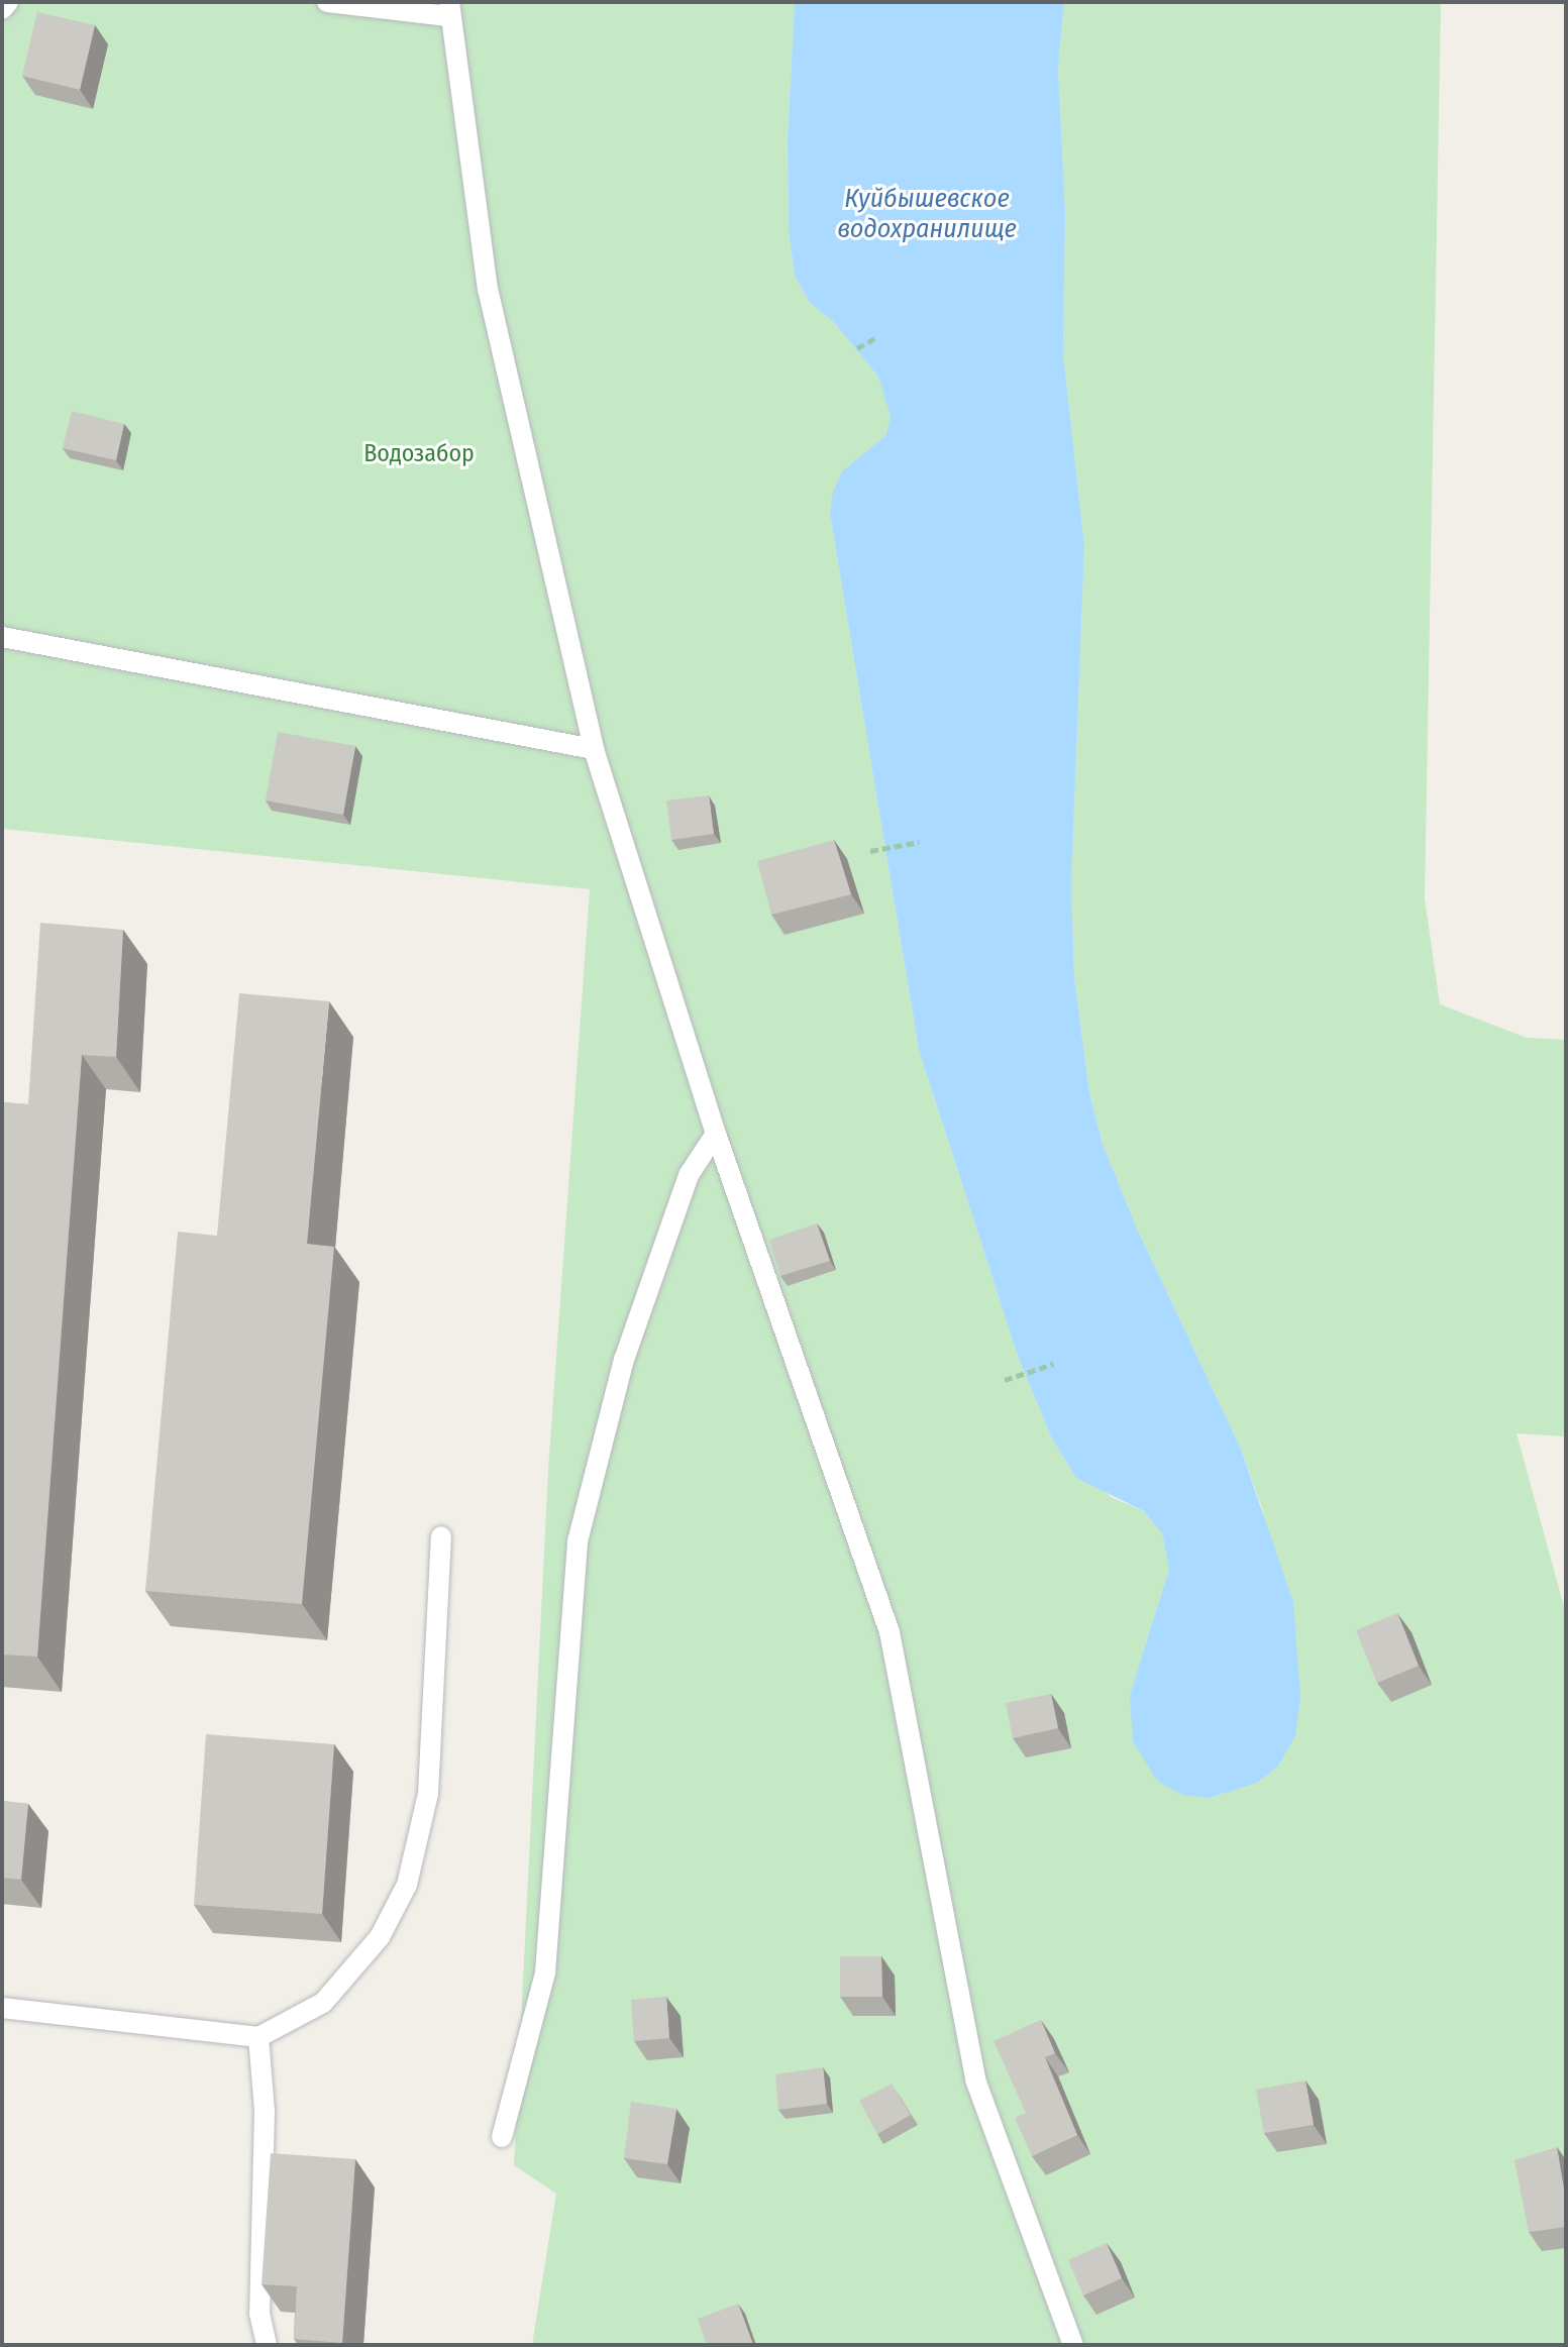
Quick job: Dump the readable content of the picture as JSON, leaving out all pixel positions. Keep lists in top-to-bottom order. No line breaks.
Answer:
{"water":["Куйбышевское водохранилище"],"parks":["Водозабор"]}
